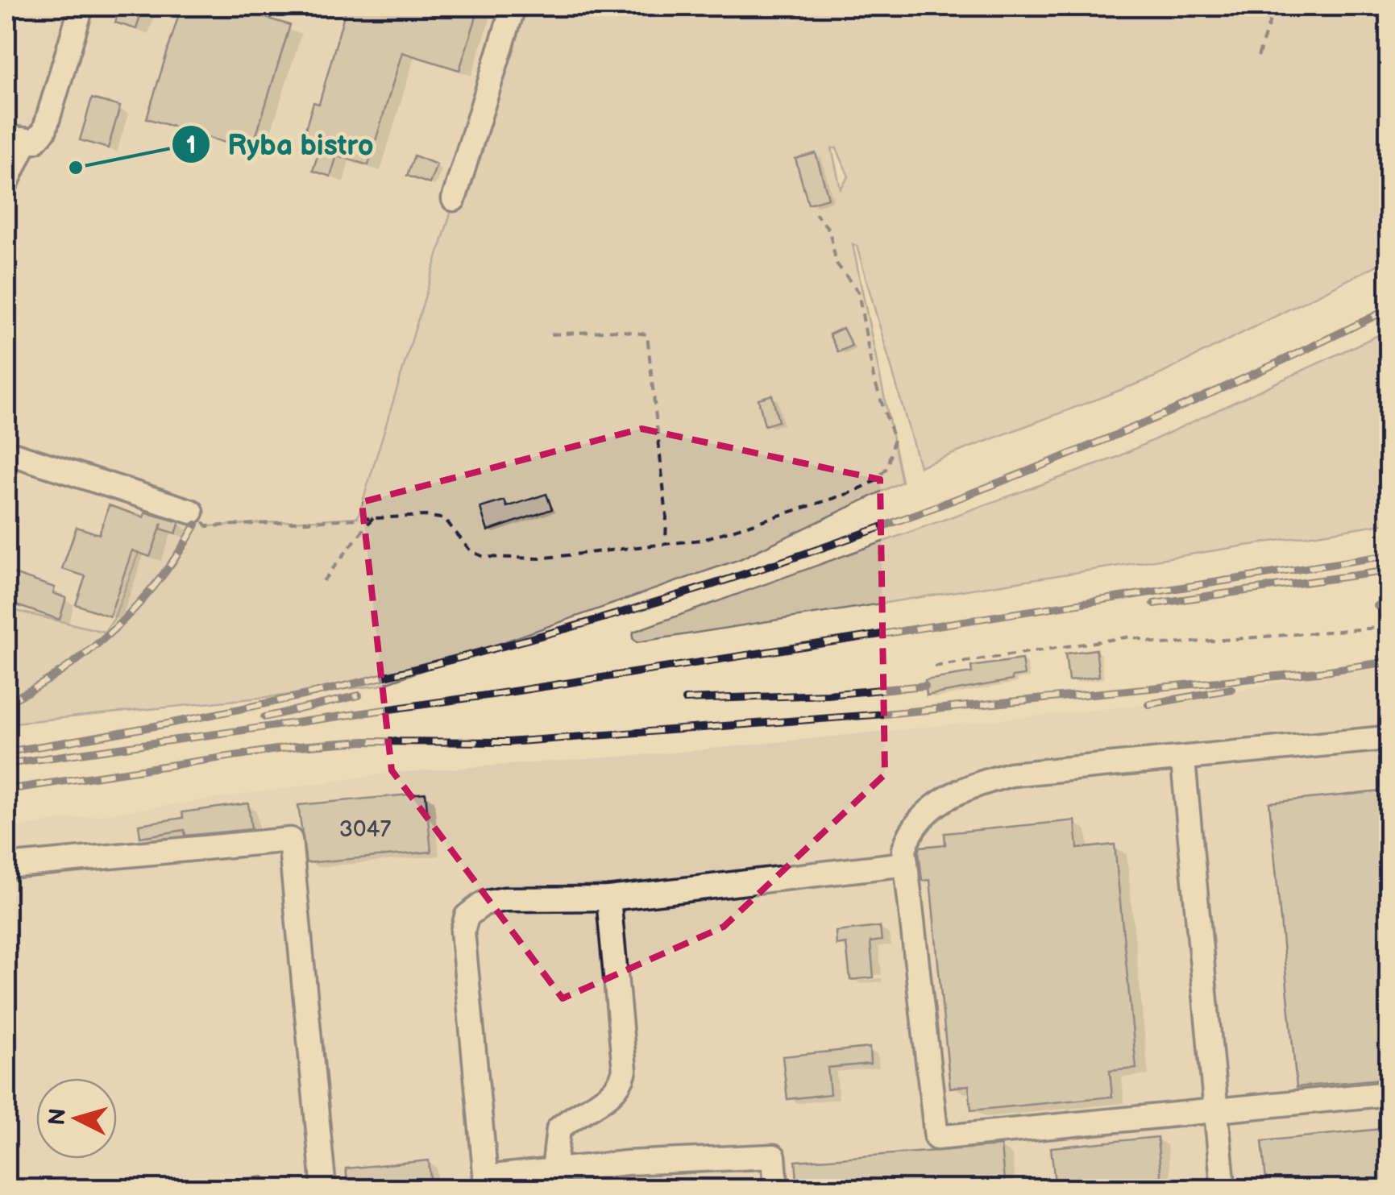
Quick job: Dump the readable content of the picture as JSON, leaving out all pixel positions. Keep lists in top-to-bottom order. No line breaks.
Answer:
{"places":["Ryba bistro"],"house_numbers":["3047"],"north":"left"}
